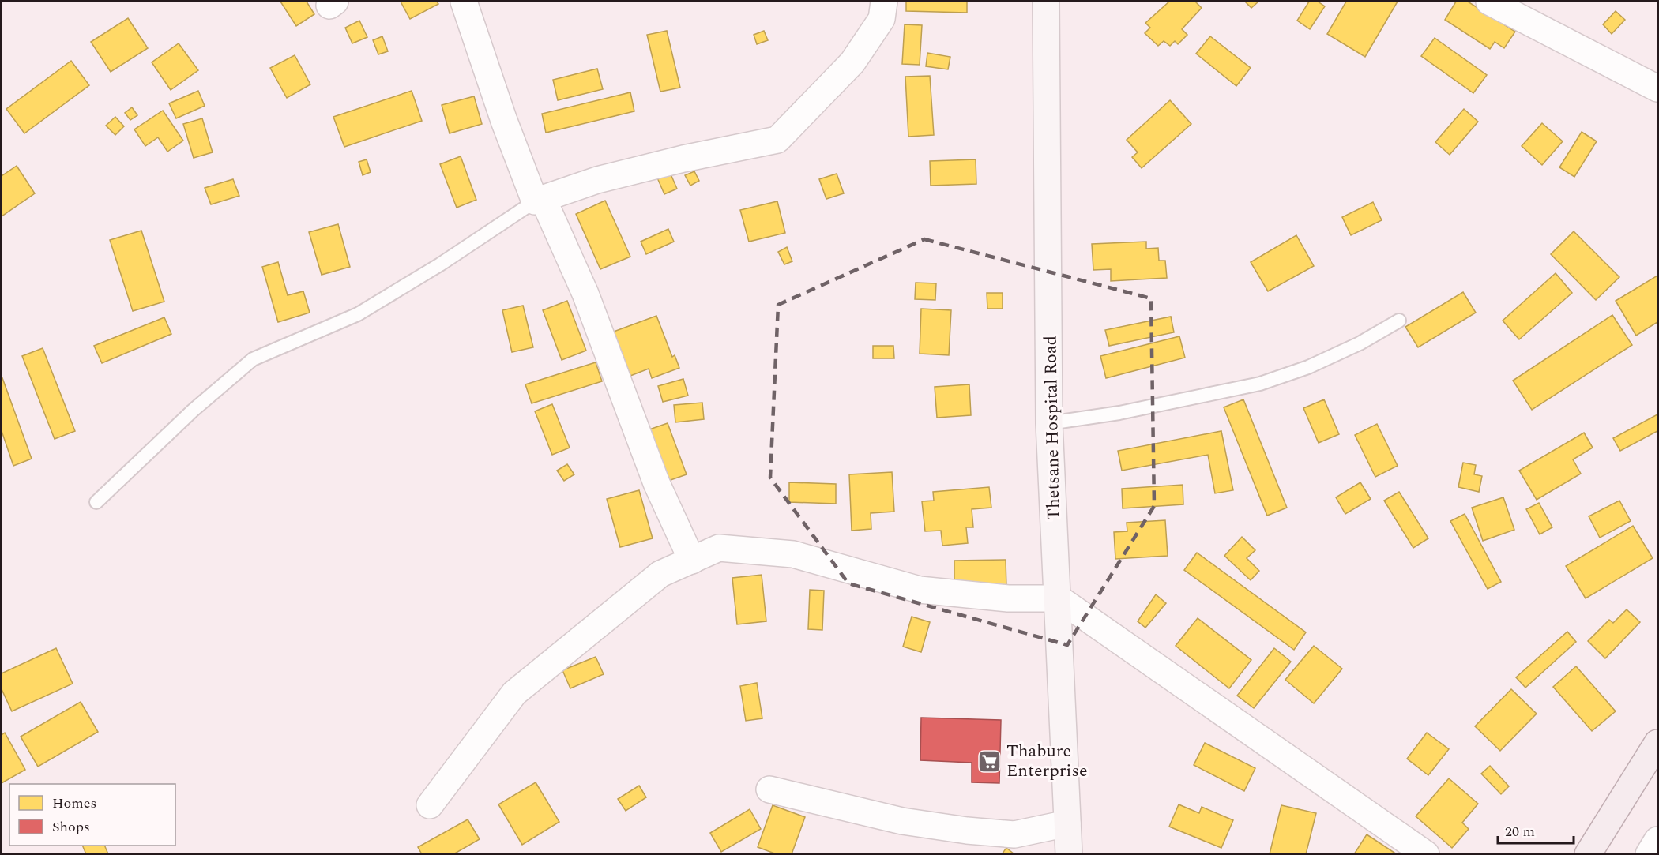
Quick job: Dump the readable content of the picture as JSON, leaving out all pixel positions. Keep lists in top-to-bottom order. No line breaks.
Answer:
{"streets":{"main road":["Thetsane Hospital Road"]},"places":{"supermarket":["Thabure Enterprise"]},"legend":["Homes","Shops"],"scale_bar":"20 m"}
